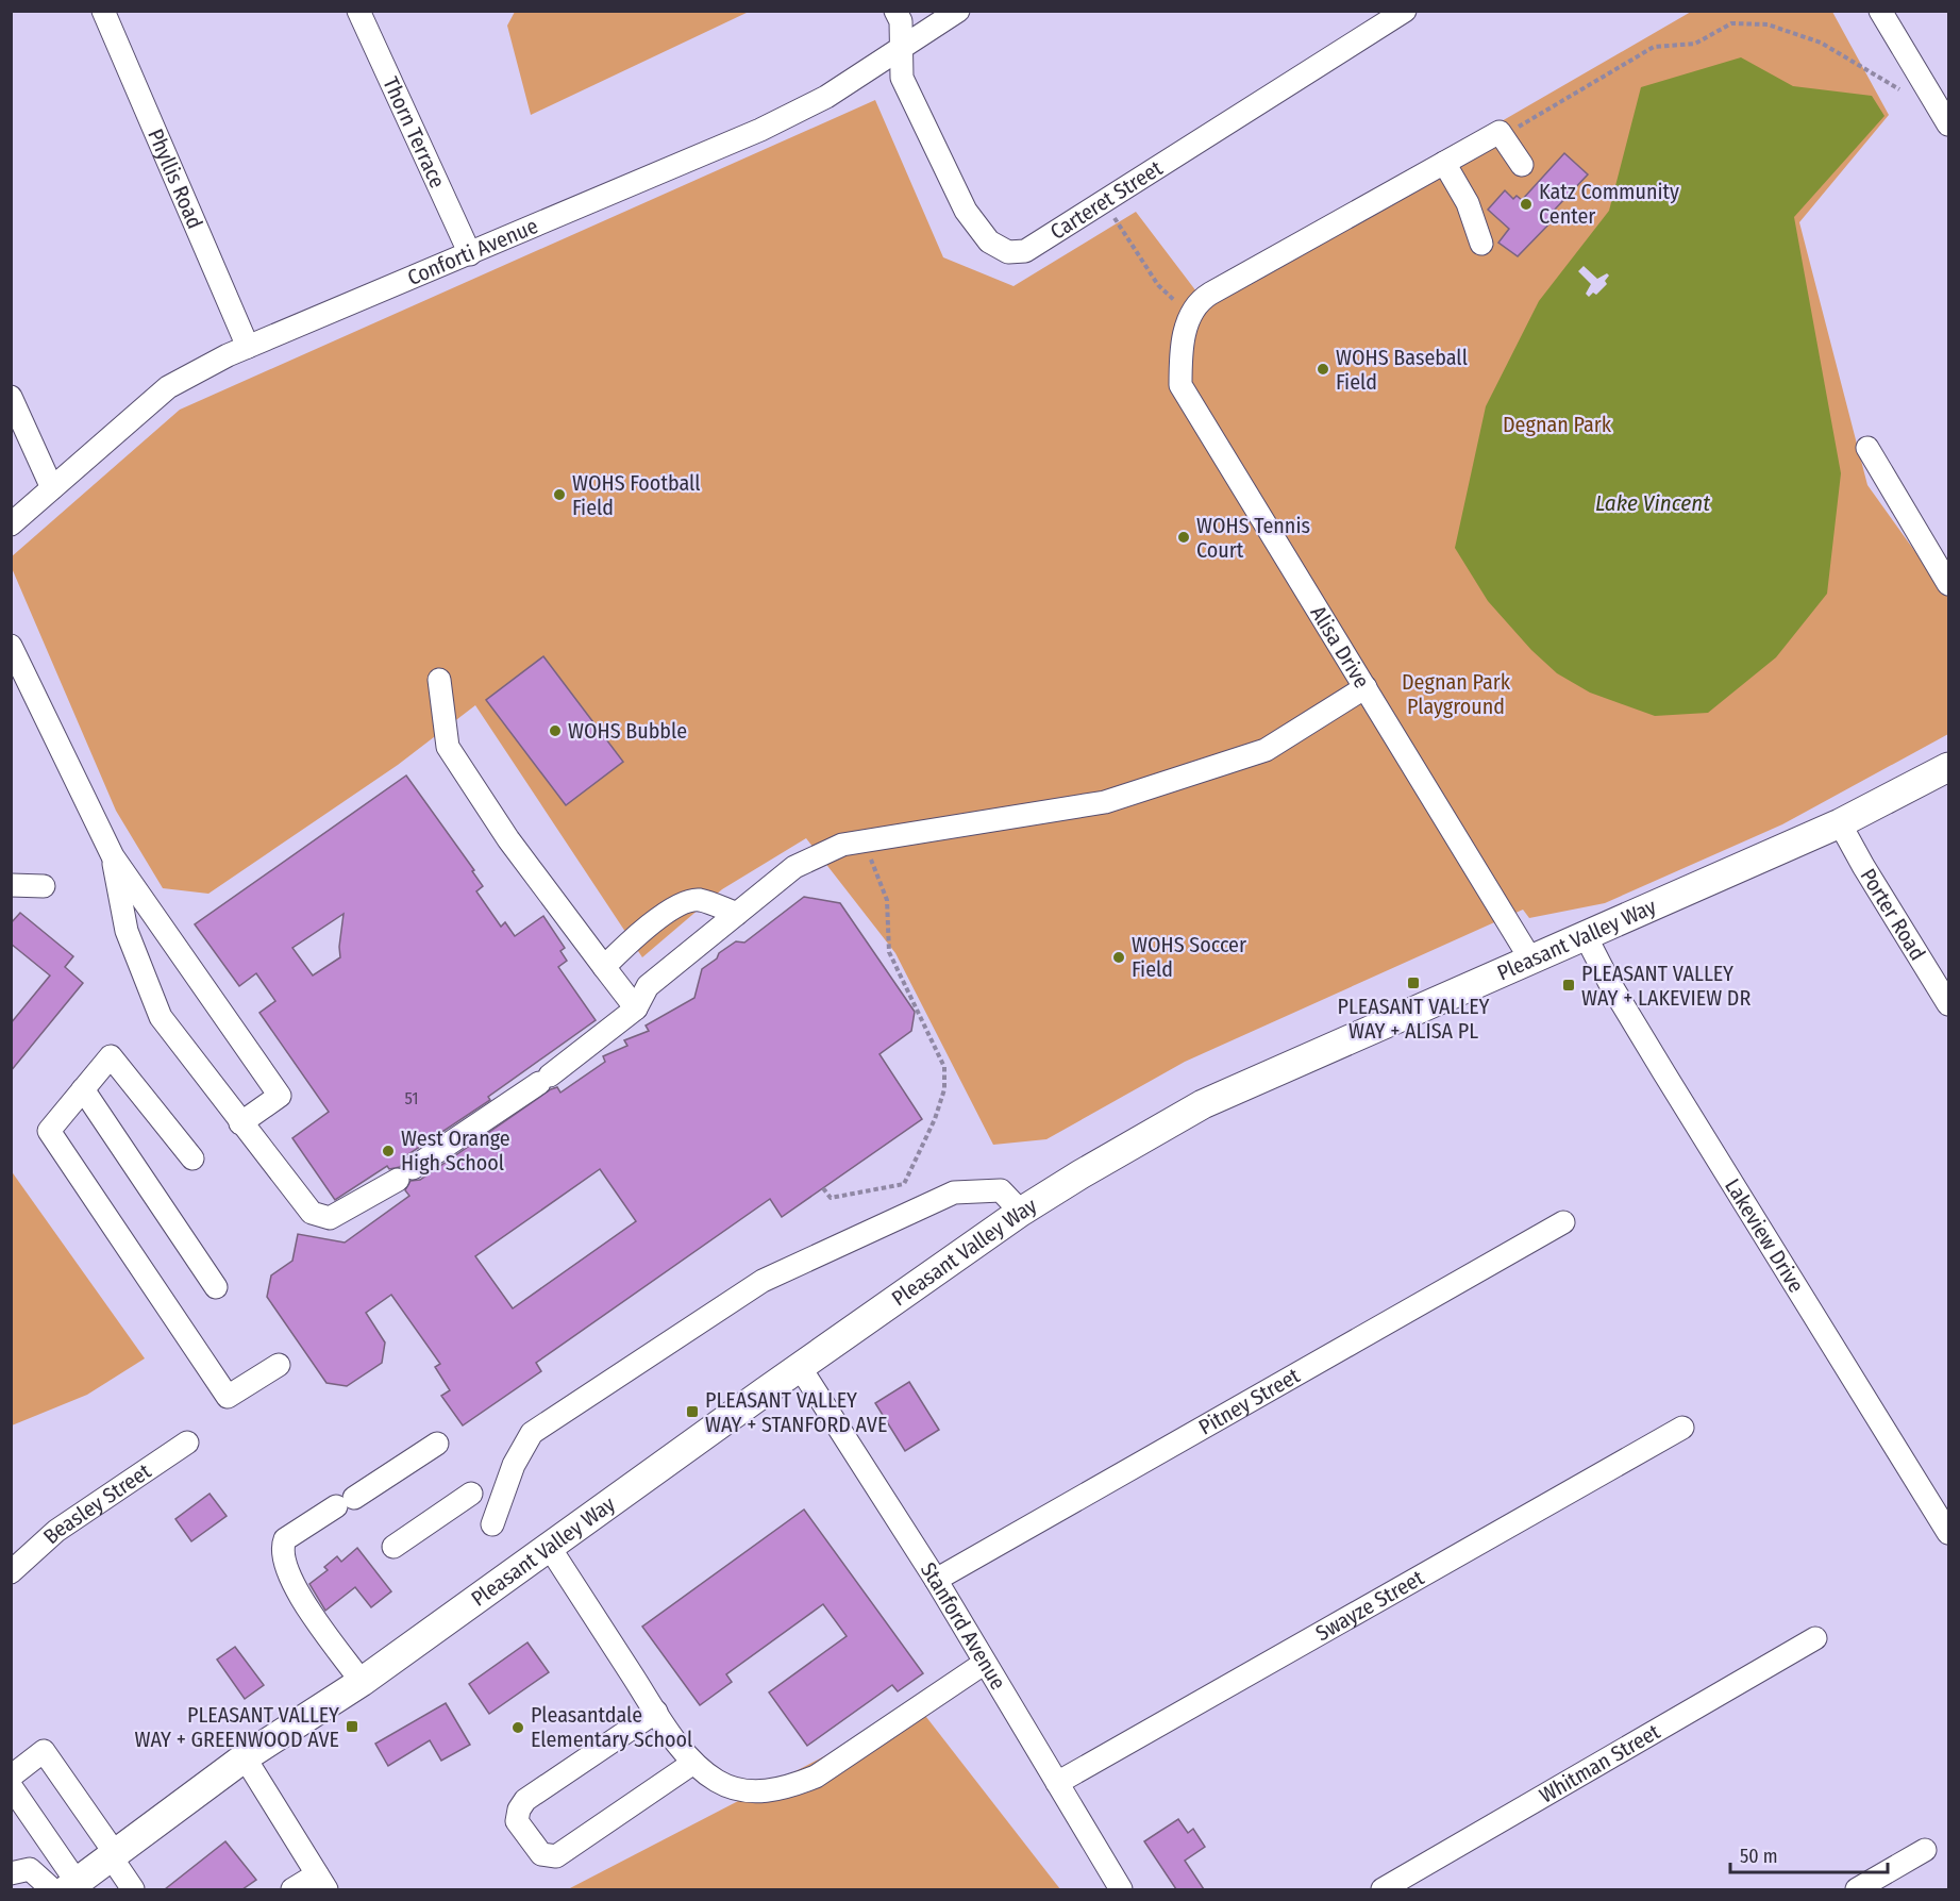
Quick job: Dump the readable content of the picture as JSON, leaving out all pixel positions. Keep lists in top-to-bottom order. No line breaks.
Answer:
{"streets":{"main road":["Pleasant Valley Way"],"street":["Thorn Terrace","Phyllis Road","Carteret Street","Conforti Avenue","Alisa Drive","Porter Road","Lakeview Drive","Pitney Street","Beasley Street","Swayze Street","Stanford Avenue","Whitman Street"]},"crossings":[["Thorn Terrace","Conforti Avenue"],["Phyllis Road","Conforti Avenue"],["Carteret Street","Conforti Avenue"],["Alisa Drive","Pleasant Valley Way"],["Porter Road","Pleasant Valley Way"],["Pleasant Valley Way","Lakeview Drive"],["Pleasant Valley Way","Stanford Avenue"],["Pitney Street","Stanford Avenue"],["Swayze Street","Stanford Avenue"]],"water":["Lake Vincent"],"parks":["Degnan Park","Degnan Park Playground"],"places":{"other":["Katz Community Center","WOHS Baseball Field","WOHS Football Field","WOHS Tennis Court","WOHS Bubble","WOHS Soccer Field","West Orange High School","Pleasantdale Elementary School"],"transit":["PLEASANT VALLEY WAY + ALISA PL","PLEASANT VALLEY WAY + LAKEVIEW DR","PLEASANT VALLEY WAY + STANFORD AVE","PLEASANT VALLEY WAY + GREENWOOD AVE"]},"house_numbers":["51"],"scale_bar":"50 m"}
